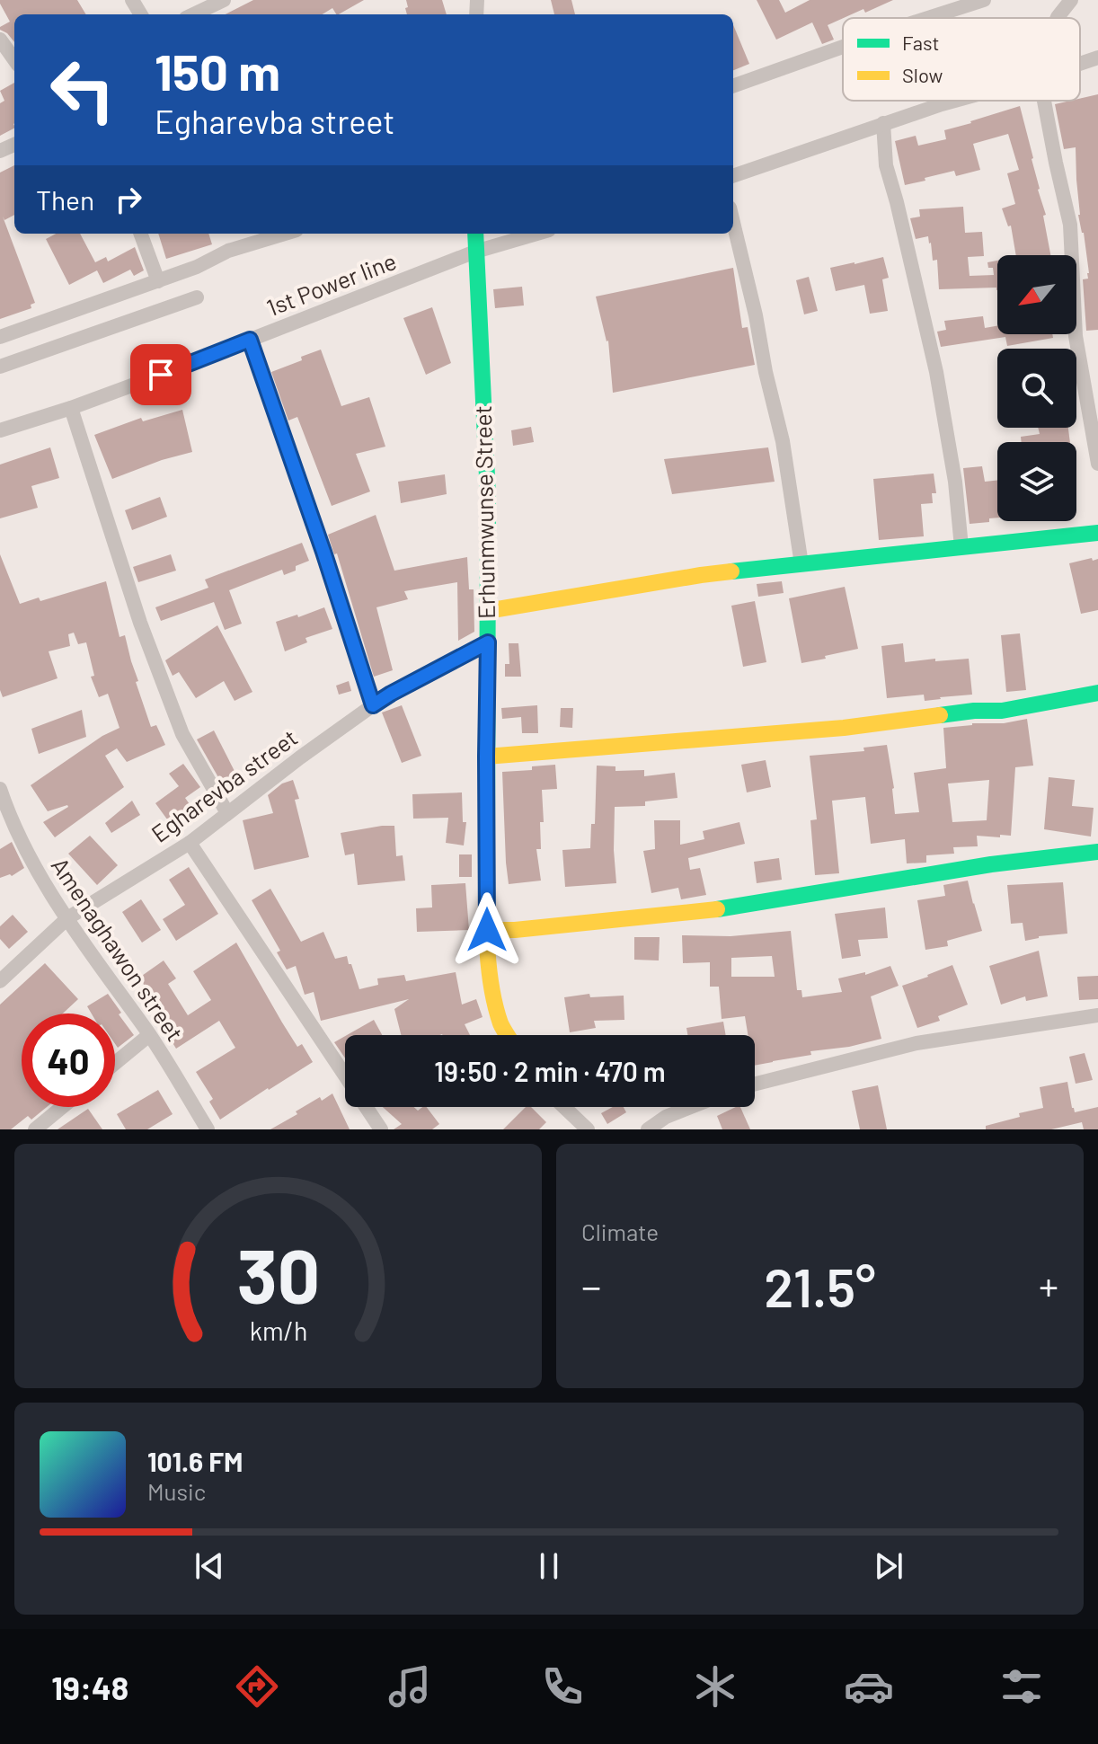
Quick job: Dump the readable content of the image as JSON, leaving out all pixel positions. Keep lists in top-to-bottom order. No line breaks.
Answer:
{"streets":{"street":["1st Power line","Erhunmwunse Street","Egharevba street","Amenaghawon street"]},"crossings":[["1st Power line","Erhunmwunse Street"],["Erhunmwunse Street","Egharevba street"],["Egharevba street","Amenaghawon street"]],"legend":["Fast","Slow"],"north":"bottom left","page":{"turn":["150 m","Egharevba street"],"then":"Then","limit":"40","trip":"19:50 · 2 min · 470 m","tile":"Climate","heat":["−","21.5°","+"],"song":["101.6 FM","Music"],"tabs":"19:48","gauge":["30","km/h"]}}
